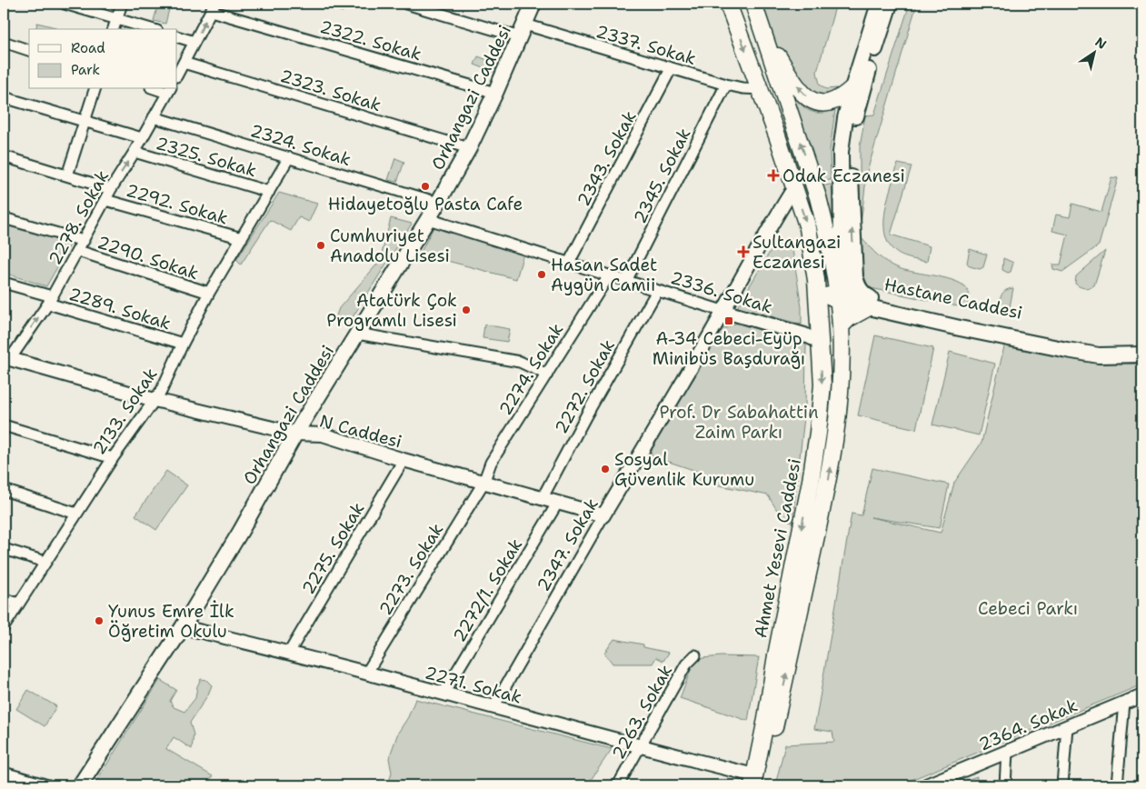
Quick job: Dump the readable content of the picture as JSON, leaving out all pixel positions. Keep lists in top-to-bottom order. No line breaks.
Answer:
{"streets":{"main road":["Orhangazi Caddesi","Hastane Caddesi","Ahmet Yesevi Caddesi"],"street":["2322. Sokak","2337. Sokak","2323. Sokak","2324. Sokak","2325. Sokak","2343. Sokak","2345. Sokak","2292. Sokak","2278. Sokak","2290. Sokak","2336. Sokak","2289. Sokak","2274. Sokak","2272. Sokak","2133. Sokak","N Caddesi","2347. Sokak","2275. Sokak","2273. Sokak","2272/1. Sokak","2271. Sokak","2263. Sokak","2364. Sokak"]},"crossings":[["2322. Sokak","Orhangazi Caddesi"],["2337. Sokak","Orhangazi Caddesi"],["2337. Sokak","2343. Sokak"],["2337. Sokak","2345. Sokak"],["2337. Sokak","Ahmet Yesevi Caddesi"],["2323. Sokak","Orhangazi Caddesi"],["Orhangazi Caddesi","2324. Sokak"],["Orhangazi Caddesi","2336. Sokak"],["Orhangazi Caddesi","N Caddesi"],["Orhangazi Caddesi","2271. Sokak"],["2324. Sokak","2278. Sokak"],["2324. Sokak","2133. Sokak"],["2325. Sokak","2278. Sokak"],["2325. Sokak","2133. Sokak"],["2343. Sokak","2336. Sokak"],["2345. Sokak","2336. Sokak"],["2292. Sokak","2278. Sokak"],["2292. Sokak","2133. Sokak"],["2278. Sokak","2290. Sokak"],["2278. Sokak","2289. Sokak"],["2278. Sokak","N Caddesi"],["2290. Sokak","2133. Sokak"],["2336. Sokak","2274. Sokak"],["2336. Sokak","2272. Sokak"],["2336. Sokak","2347. Sokak"],["2336. Sokak","Ahmet Yesevi Caddesi"],["2289. Sokak","2133. Sokak"],["2274. Sokak","N Caddesi"],["2274. Sokak","2273. Sokak"],["2272. Sokak","N Caddesi"],["2133. Sokak","N Caddesi"],["N Caddesi","2347. Sokak"],["N Caddesi","2275. Sokak"],["N Caddesi","2273. Sokak"],["N Caddesi","2272/1. Sokak"],["2347. Sokak","Ahmet Yesevi Caddesi"],["2347. Sokak","2271. Sokak"],["2275. Sokak","2271. Sokak"],["Ahmet Yesevi Caddesi","2271. Sokak"],["2273. Sokak","2271. Sokak"],["2272/1. Sokak","2271. Sokak"],["2271. Sokak","2263. Sokak"]],"parks":["Prof. Dr Sabahattin Zaim Parkı","Cebeci Parkı"],"places":{"health":["Odak Eczanesi","Sultangazi Eczanesi"],"other":["Hidayetoğlu Pasta Cafe","Cumhuriyet Anadolu Lisesi","Hasan Sadet Aygün Camii","Atatürk Çok Programlı Lisesi","Sosyal Güvenlik Kurumu","Yunus Emre İlk Öğretim Okulu"],"transit":["A-34 Cebeci-Eyüp Minibüs Başdurağı"]},"legend":["Road","Park"],"north":"top right"}
